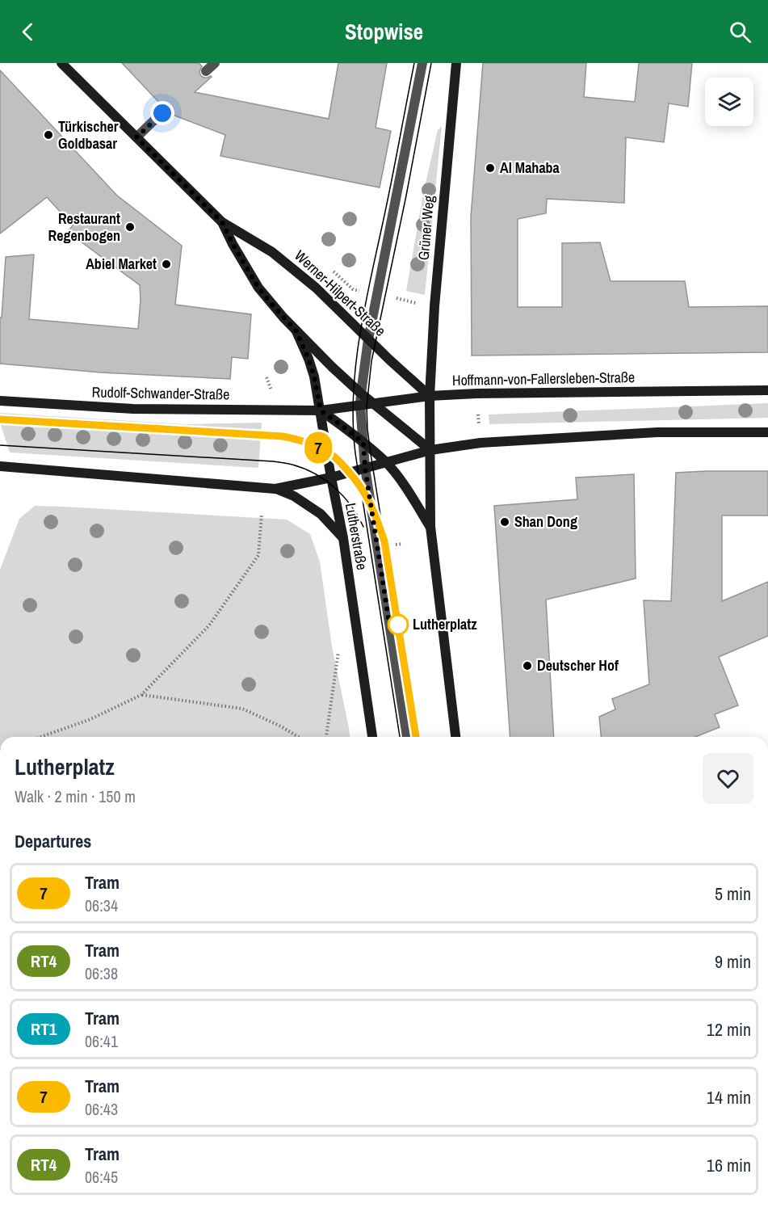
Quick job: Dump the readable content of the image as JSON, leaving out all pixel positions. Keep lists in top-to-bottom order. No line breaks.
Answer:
{"streets":{"main road":["Grüner Weg","Werner-Hilpert-Straße","Hoffmann-von-Fallersleben-Straße","Rudolf-Schwander-Straße","Lutherstraße"]},"crossings":[["Grüner Weg","Werner-Hilpert-Straße"],["Grüner Weg","Hoffmann-von-Fallersleben-Straße"],["Werner-Hilpert-Straße","Hoffmann-von-Fallersleben-Straße"],["Werner-Hilpert-Straße","Rudolf-Schwander-Straße"],["Werner-Hilpert-Straße","Lutherstraße"],["Hoffmann-von-Fallersleben-Straße","Rudolf-Schwander-Straße"],["Hoffmann-von-Fallersleben-Straße","Lutherstraße"],["Rudolf-Schwander-Straße","Lutherstraße"]],"places":["Türkischer Goldbasar","Al Mahaba","Restaurant Regenbogen","Abiel Market","Shan Dong","Lutherplatz","Deutscher Hof"],"lines":["tram line 7"],"page":{"header":"Stopwise","on_map":"7","heading":[["Lutherplatz","Walk · 2 min · 150 m"],"Departures"],"list":[{"mark":"7","name":"Tram","note":"06:34","value":"5 min"},{"mark":"RT4","name":"Tram","note":"06:38","value":"9 min"},{"mark":"RT1","name":"Tram","note":"06:41","value":"12 min"},{"mark":"7","name":"Tram","note":"06:43","value":"14 min"},{"mark":"RT4","name":"Tram","note":"06:45","value":"16 min"}]}}
